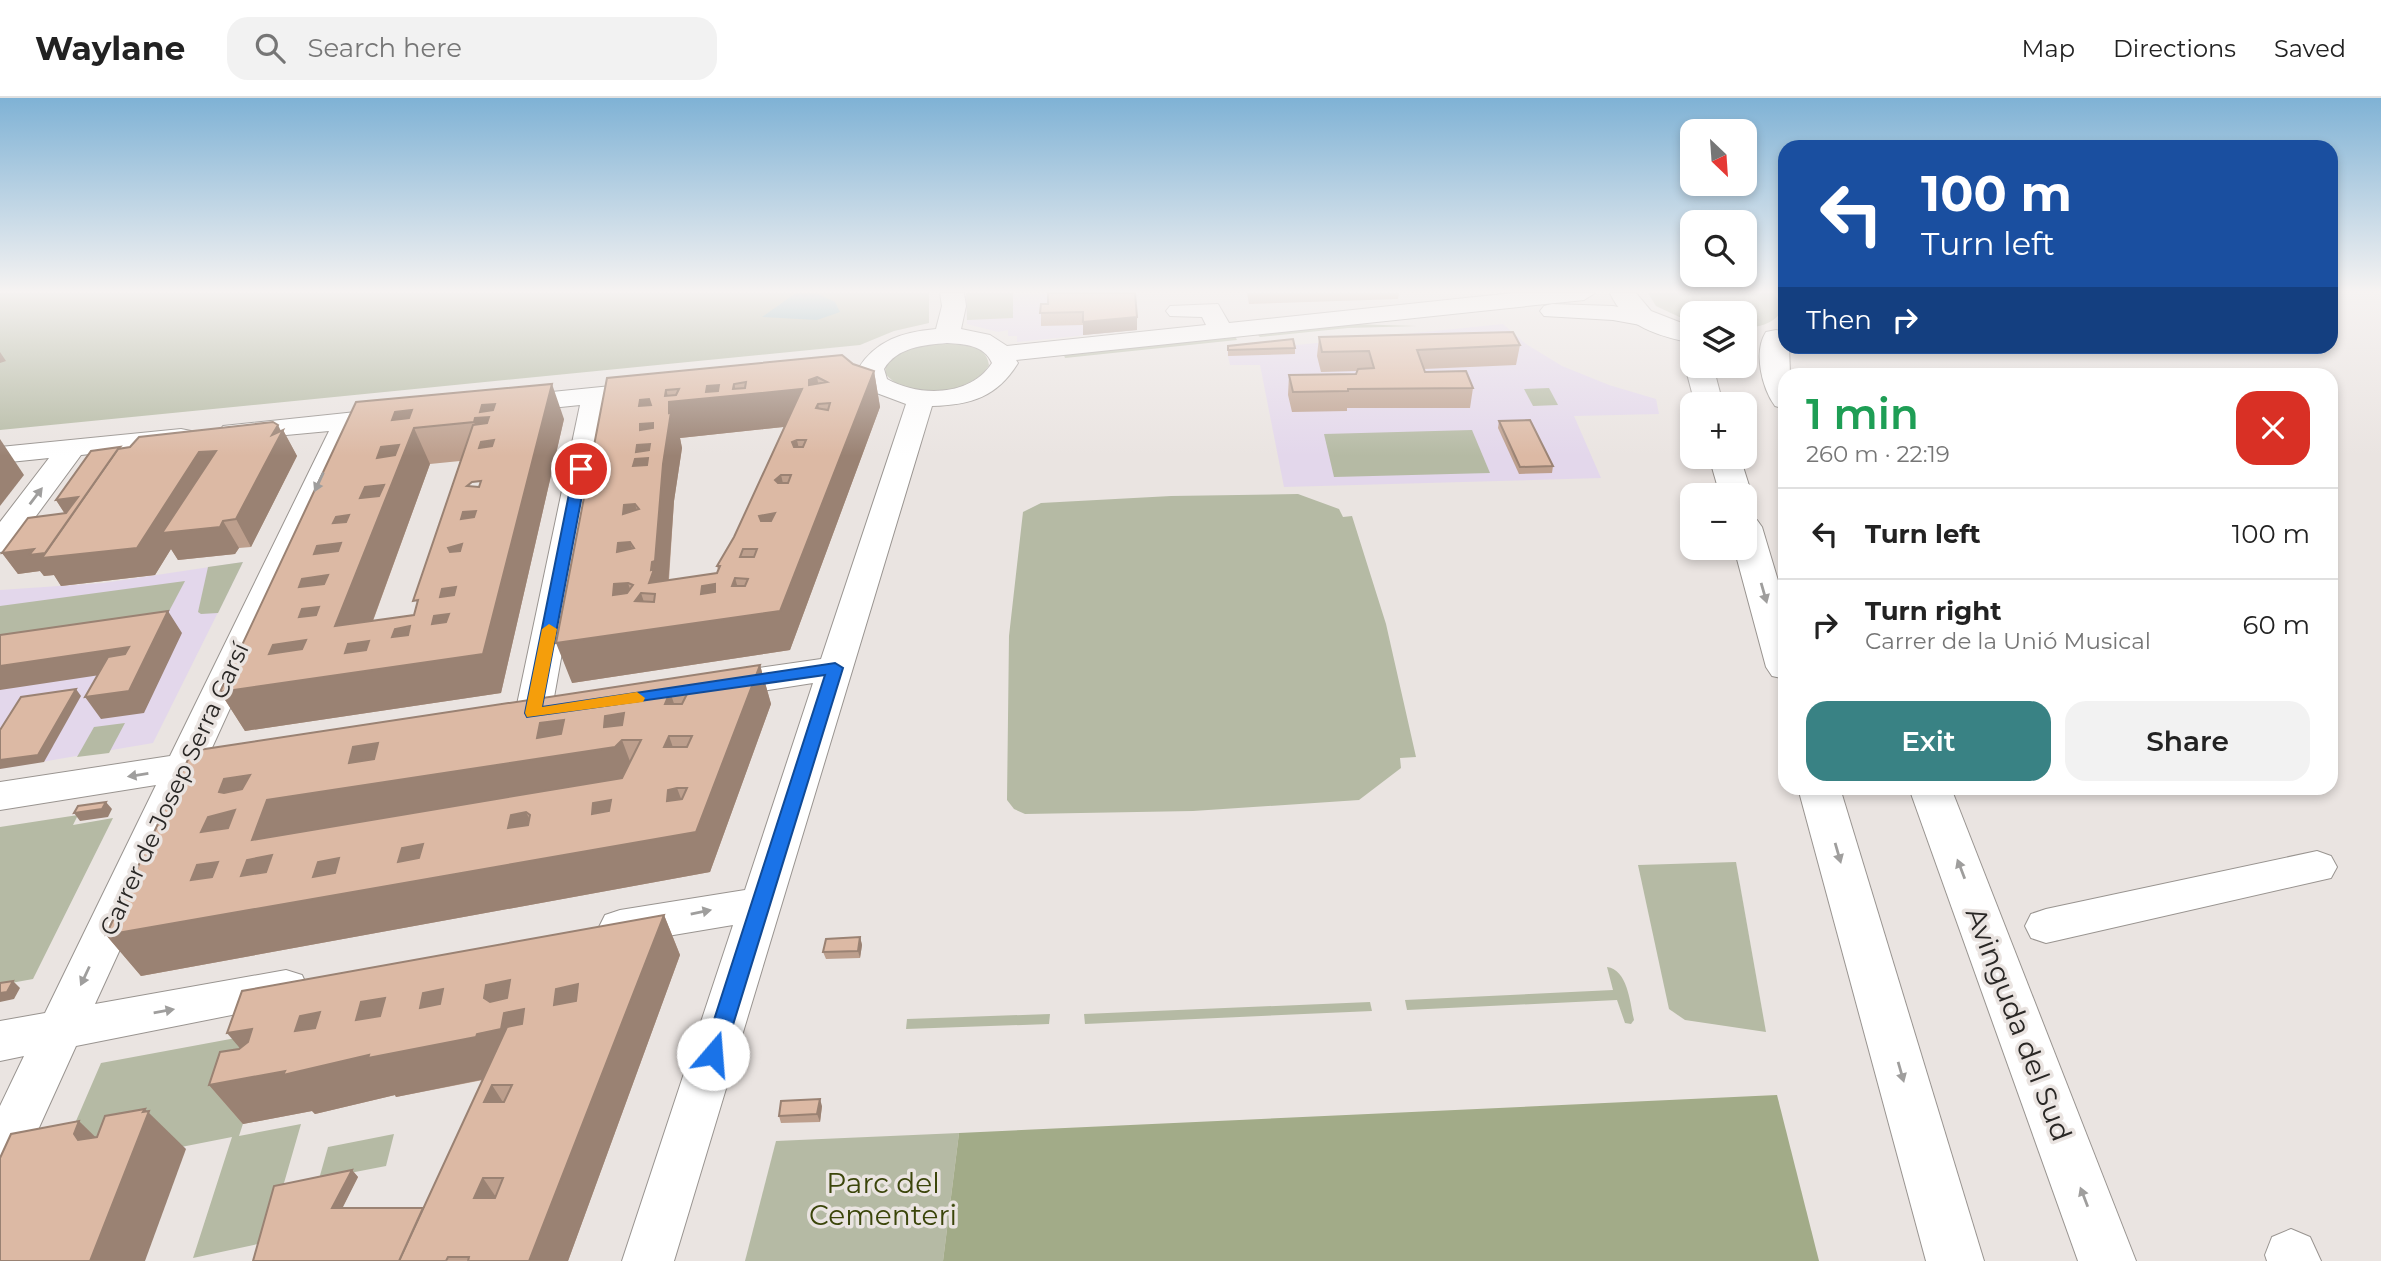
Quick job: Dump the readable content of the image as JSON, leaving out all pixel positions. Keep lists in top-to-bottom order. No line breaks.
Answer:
{"streets":{"main road":["Avinguda del Sud"],"street":["Carrer de Josep Serra Carsí"]},"one_way":["Carrer de Josep Serra Carsí"],"parks":["Parc del Cementeri"],"north":"bottom right","page":{"header":"Waylane","search":"Search here","nav":["Map","Directions","Saved"],"map_buttons":["+","−"],"turn":["100 m","Turn left"],"then":"Then","heading":["1 min","260 m · 22:19"],"list":[{"name":"Turn left","value":"100 m"},{"name":"Turn right","note":"Carrer de la Unió Musical","value":"60 m"}],"buttons":["Exit","Share"]}}
